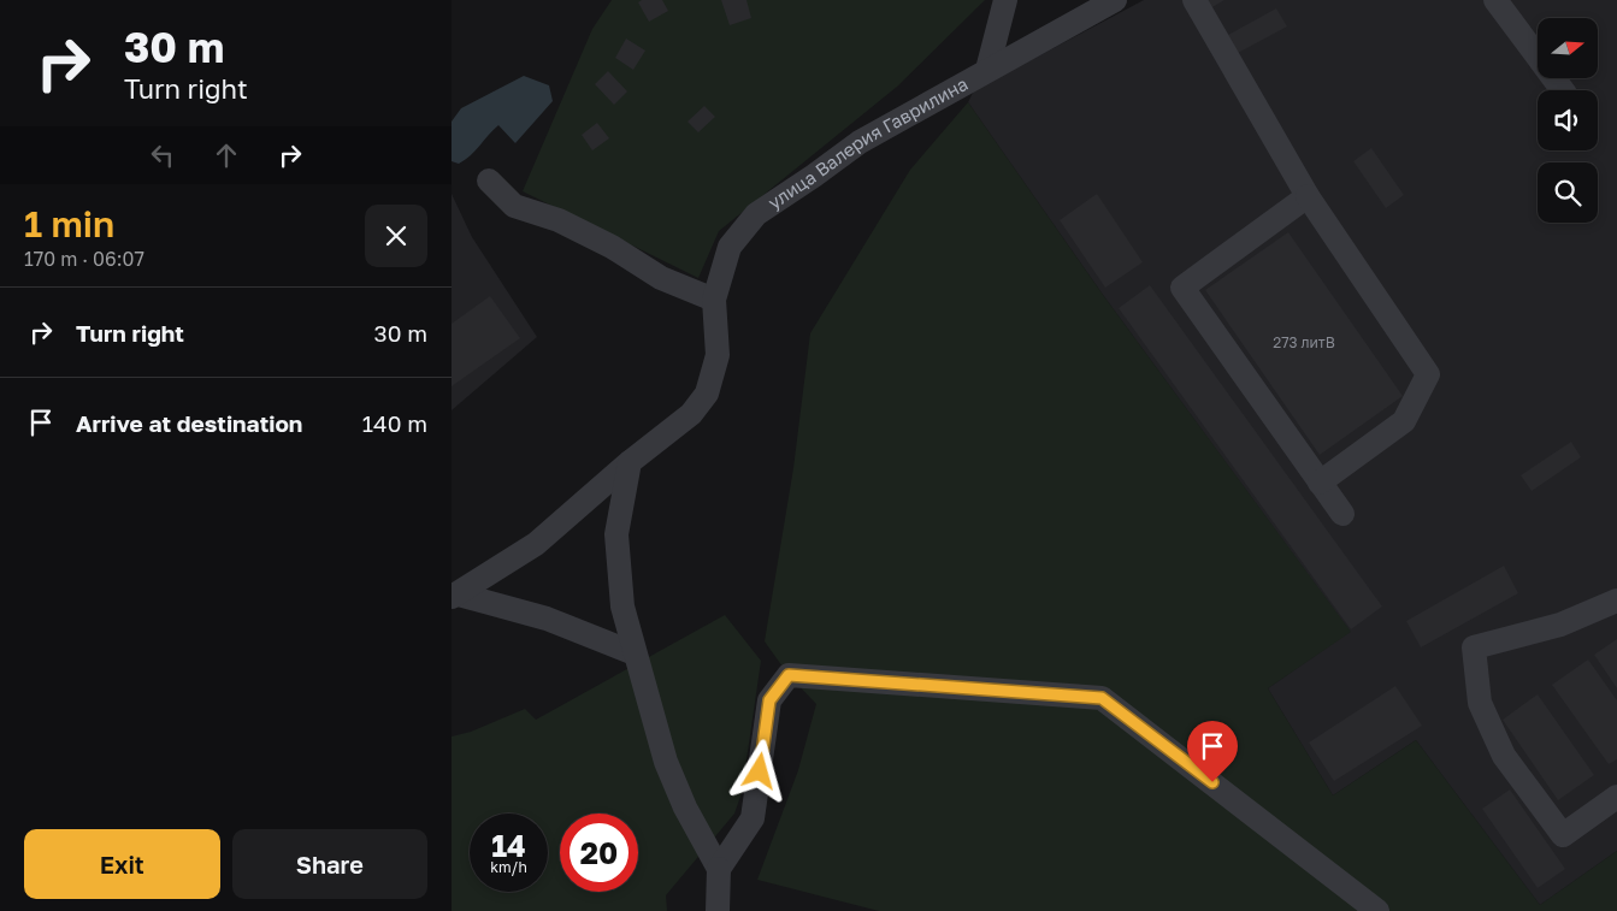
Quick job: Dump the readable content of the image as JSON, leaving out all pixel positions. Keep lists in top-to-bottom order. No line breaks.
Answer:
{"streets":{"street":["улица Валерия Гаврилина"]},"house_numbers":["273 литВ"],"north":"right","page":{"turn":["30 m","Turn right"],"heading":["1 min","170 m · 06:07"],"list":[{"name":"Turn right","value":"30 m"},{"name":"Arrive at destination","value":"140 m"}],"speed":"14 km/h","limit":"20","buttons":["Exit","Share"]}}
